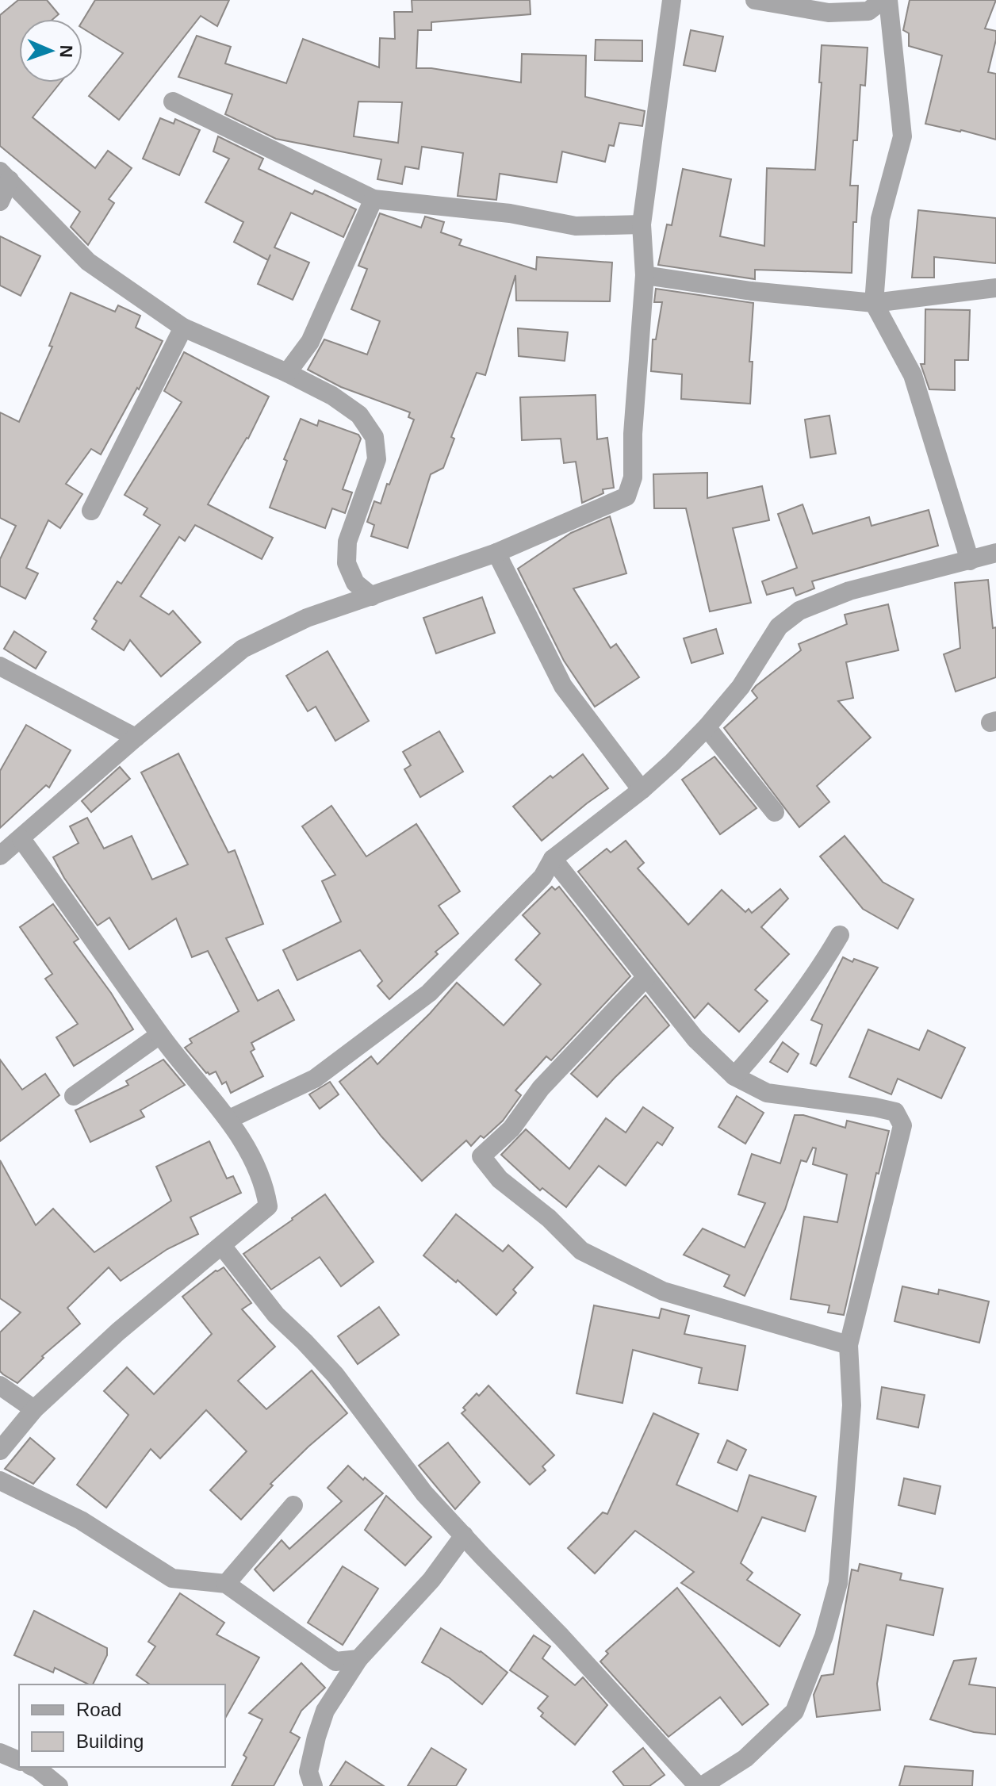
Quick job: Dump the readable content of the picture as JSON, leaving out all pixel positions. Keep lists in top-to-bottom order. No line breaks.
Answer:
{"legend":["Road","Building"],"north":"right"}
